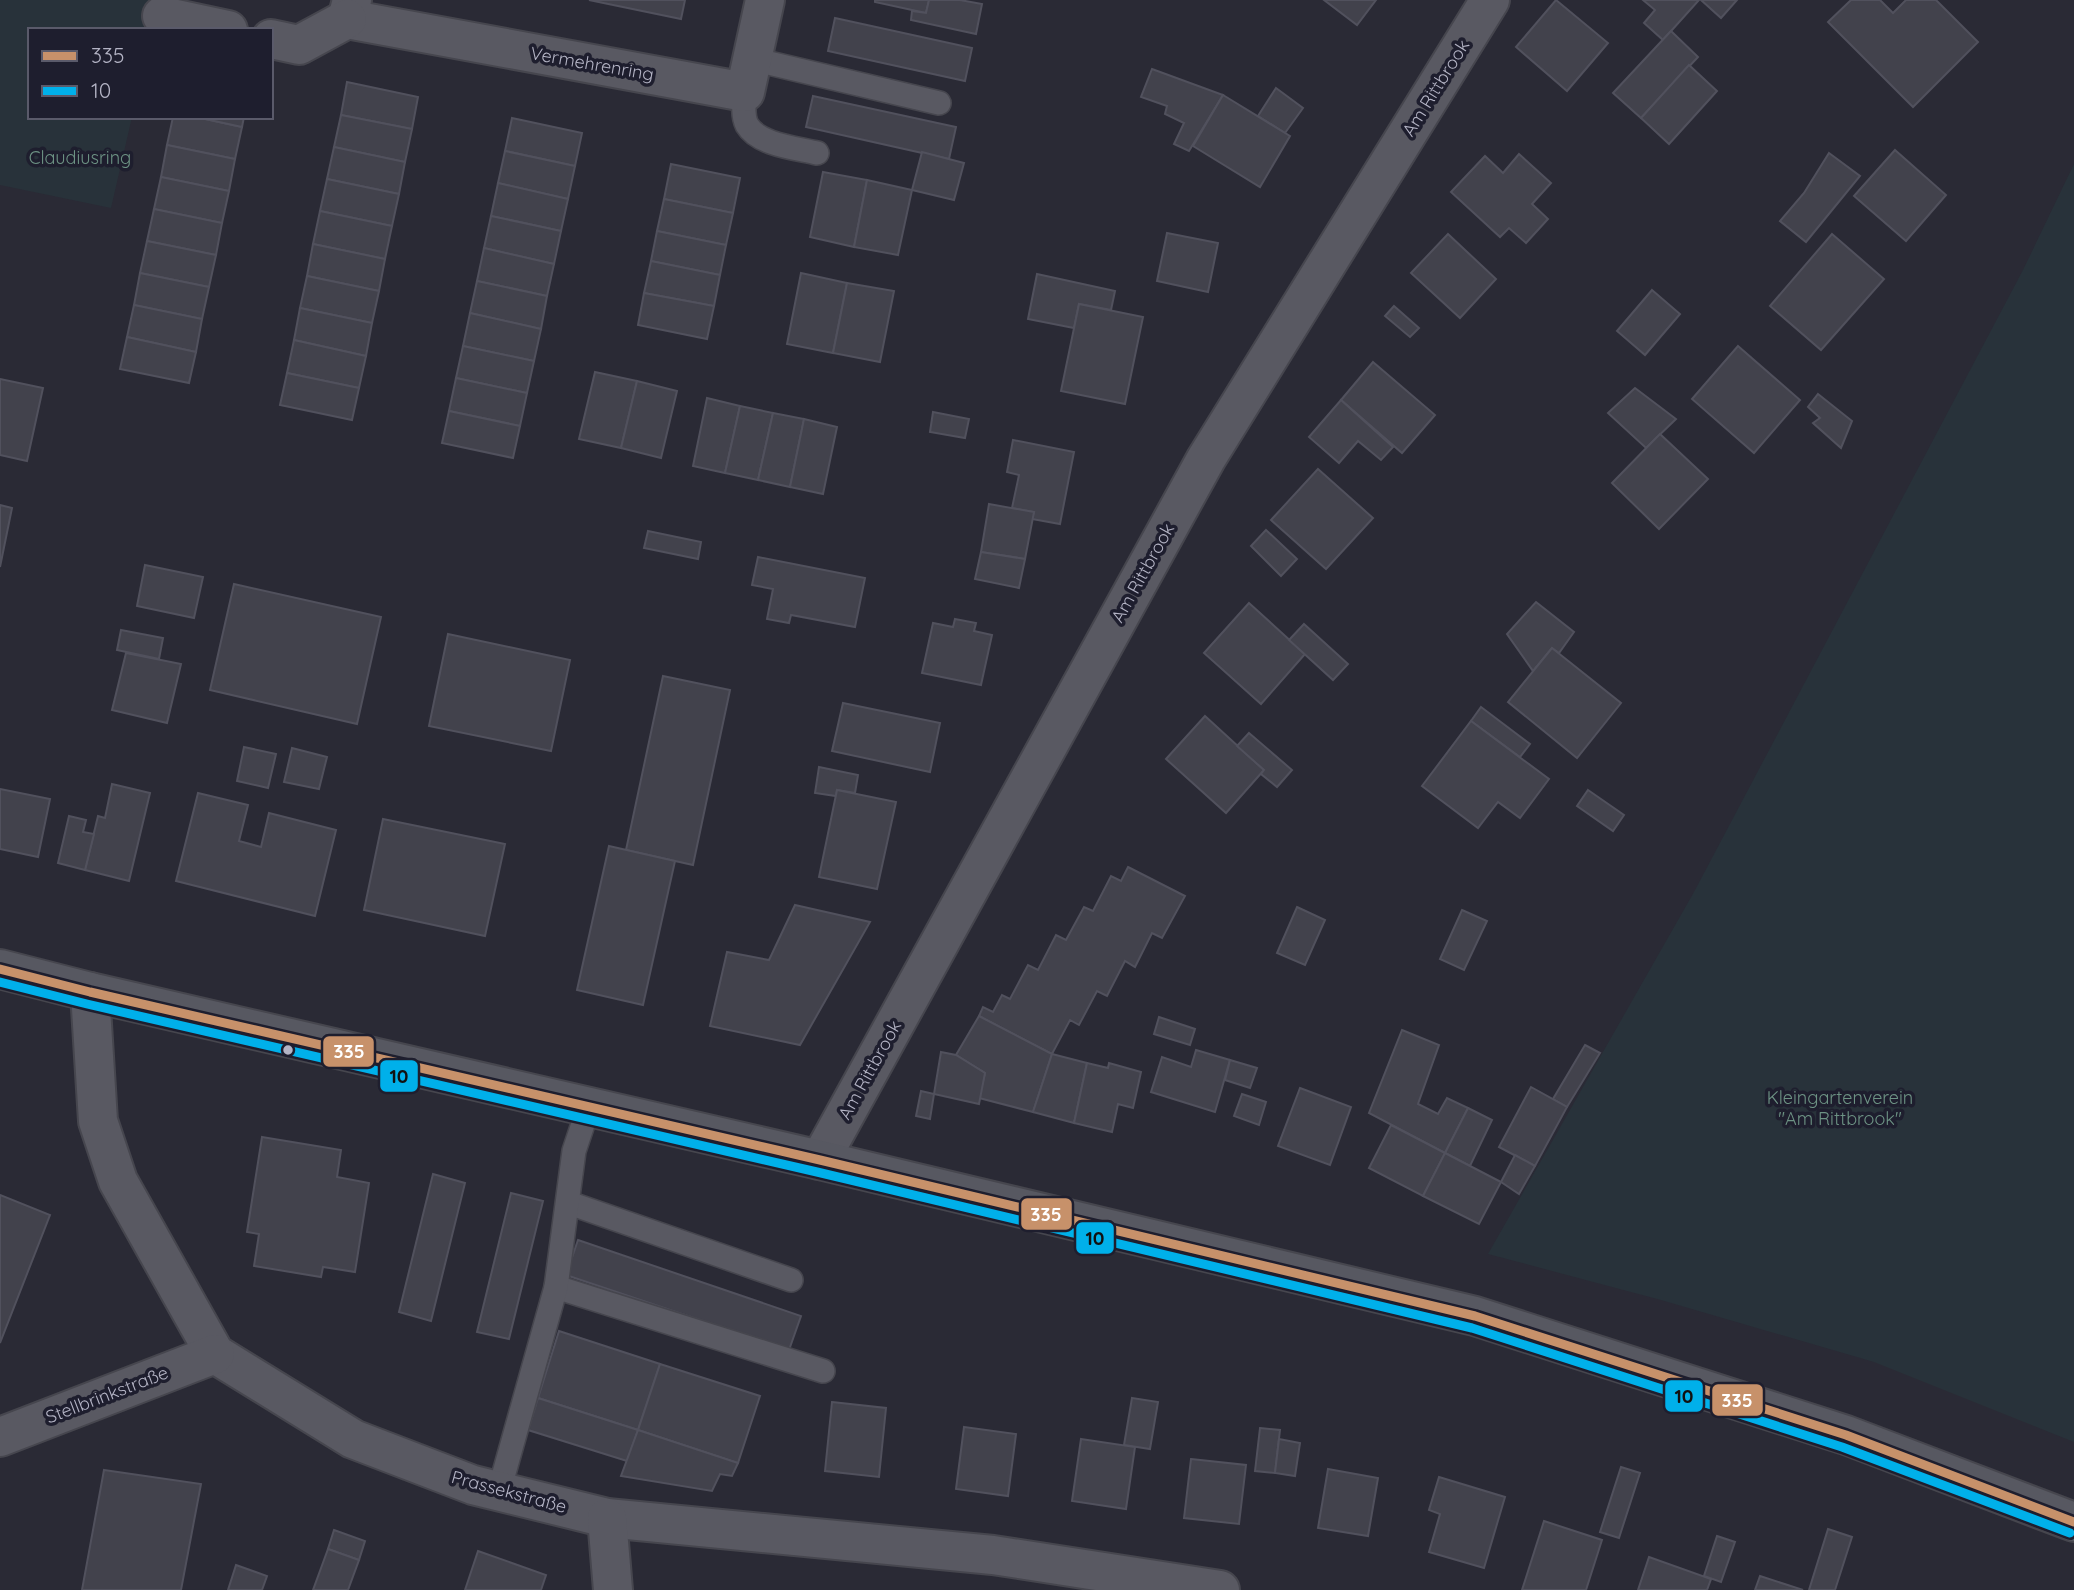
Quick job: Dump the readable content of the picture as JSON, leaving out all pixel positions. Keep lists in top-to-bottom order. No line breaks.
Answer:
{"streets":{"street":["Vermehrenring","Am Rittbrook","Stellbrinkstraße","Prassekstraße"]},"crossings":[["Stellbrinkstraße","Prassekstraße"]],"parks":["Claudiusring","Kleingartenverein \"Am Rittbrook\""],"lines":["transit line 335","transit line 10"],"legend":["335","10"]}
